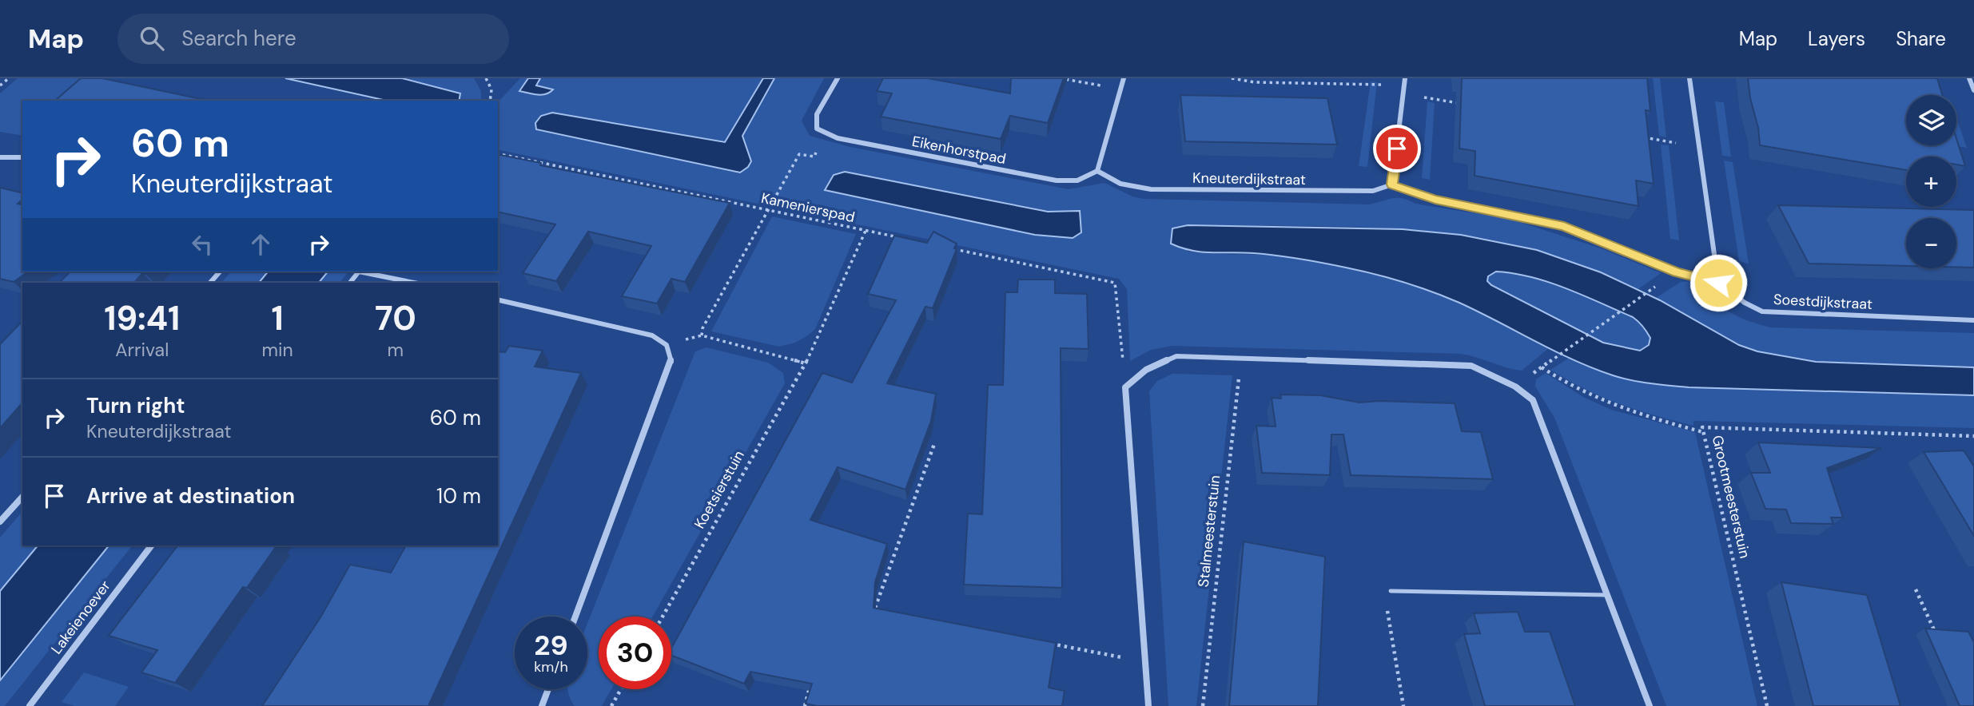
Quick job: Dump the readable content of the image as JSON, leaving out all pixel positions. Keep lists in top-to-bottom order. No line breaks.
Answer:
{"streets":{"street":["Eikenhorstpad","Kneuterdijkstraat","Soestdijkstraat","Lakeienoever"],"path":["Kamenierspad","Koetsierstuin","Grootmeesterstuin","Stalmeesterstuin"]},"crossings":[["Eikenhorstpad","Kneuterdijkstraat"],["Kamenierspad","Koetsierstuin"]],"page":{"header":"Map","search":"Search here","nav":["Map","Layers","Share"],"map_buttons":["+","−"],"turn":["60 m","Kneuterdijkstraat"],"eta":["19:41","Arrival","1","min","70","m"],"list":[{"name":"Turn right","note":"Kneuterdijkstraat","value":"60 m"},{"name":"Arrive at destination","value":"10 m"}],"speed":"29 km/h","limit":"30"}}
